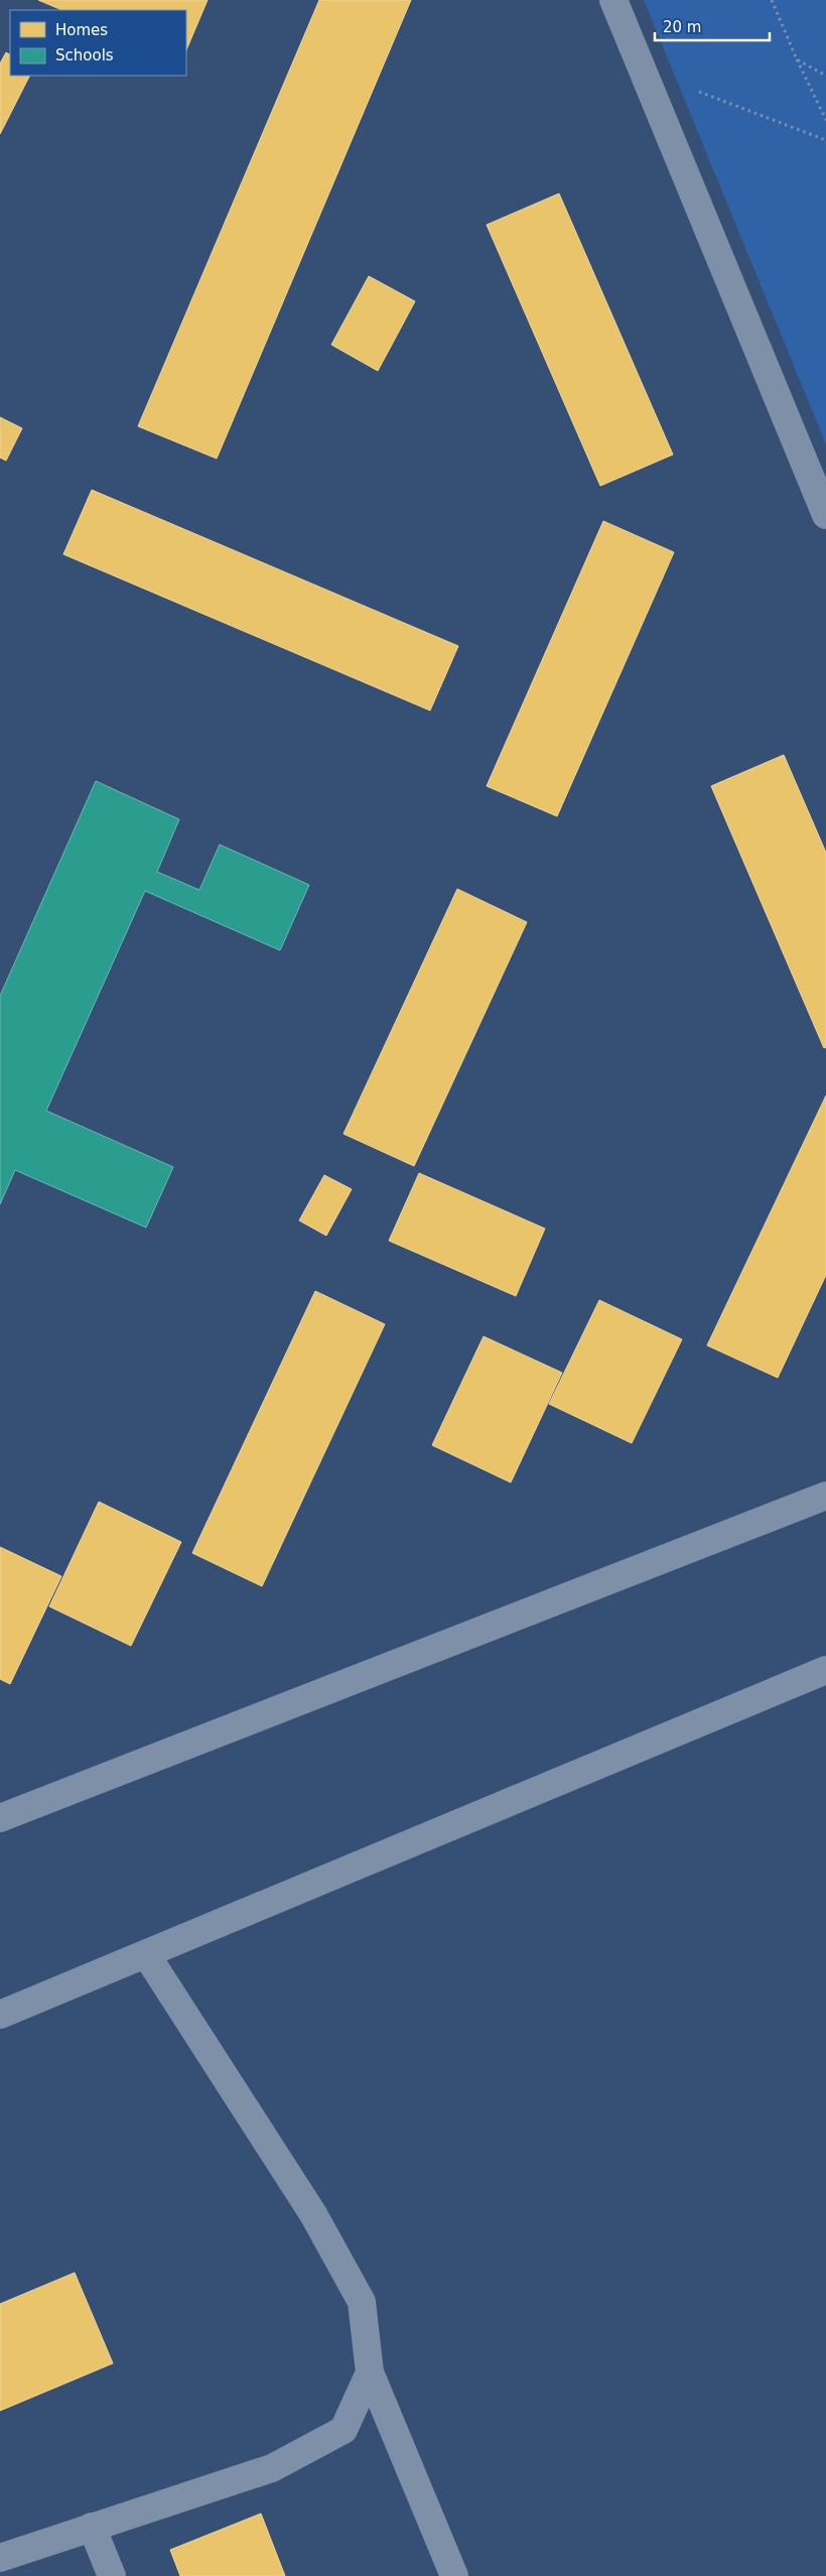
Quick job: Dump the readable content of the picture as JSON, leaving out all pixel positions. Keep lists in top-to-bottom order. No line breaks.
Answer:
{"legend":["Homes","Schools"],"scale_bar":"20 m"}
